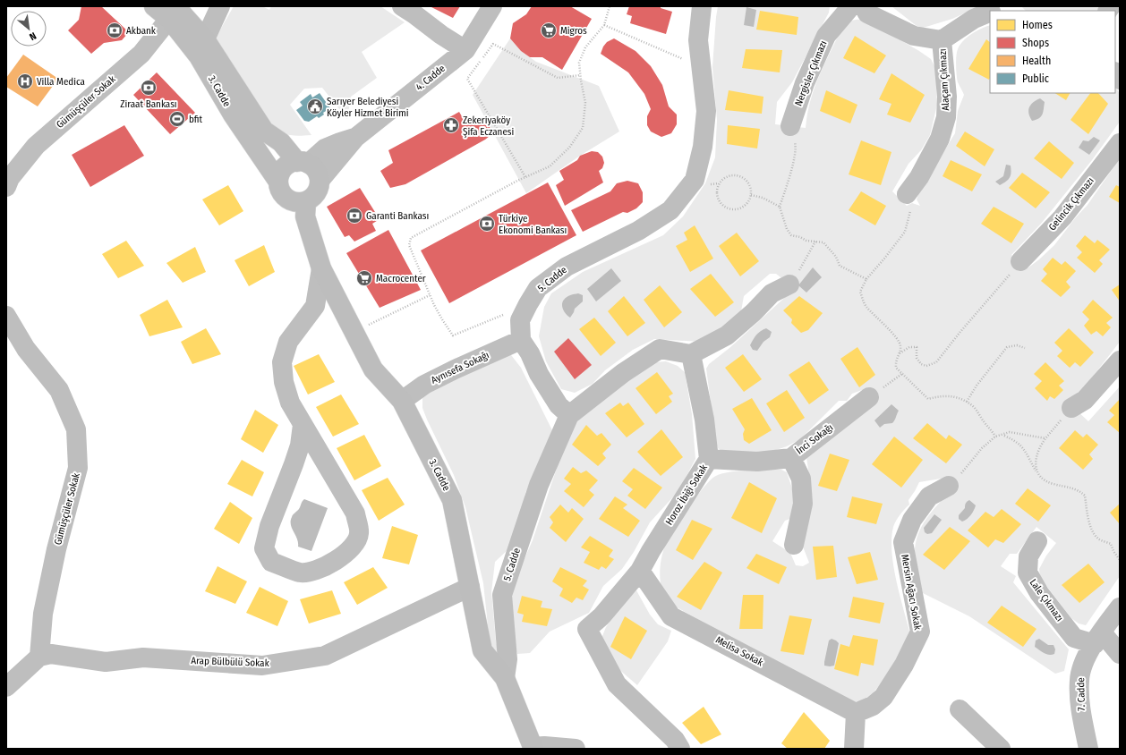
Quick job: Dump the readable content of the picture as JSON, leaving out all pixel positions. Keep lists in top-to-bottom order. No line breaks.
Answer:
{"streets":{"main road":["3. Cadde"],"street":["Nergisler Çıkmazı","4. Cadde","Alaçam Çıkmazı","Gümüşçüler Sokak","Gelincik Çıkmazı","5. Cadde","Aynısefa Sokağı","İnci Sokağı","Horoz İbiği Sokak","Mersin Ağacı Sokak","Lale Çıkmazı","Melisa Sokak","Arap Bülbülü Sokak","7. Cadde"]},"crossings":[["3. Cadde","Gümüşçüler Sokak"],["3. Cadde","5. Cadde"],["3. Cadde","Aynısefa Sokağı"],["3. Cadde","Arap Bülbülü Sokak"],["Gümüşçüler Sokak","Arap Bülbülü Sokak"],["5. Cadde","Aynısefa Sokağı"],["İnci Sokağı","Horoz İbiği Sokak"],["Horoz İbiği Sokak","Melisa Sokak"],["Mersin Ağacı Sokak","Melisa Sokak"],["Lale Çıkmazı","7. Cadde"]],"places":{"bank":["Akbank","Ziraat Bankası","Garanti Bankası","Türkiye Ekonomi Bankası"],"supermarket":["Migros","Macrocenter"],"hospital":["Villa Medica"],"public building":["Sarıyer Belediyesi Köyler Hizmet Birimi"],"sports":["bfit"],"pharmacy":["Zekeriyaköy Şifa Eczanesi"]},"legend":["Homes","Shops","Health","Public"],"north":"bottom right"}
